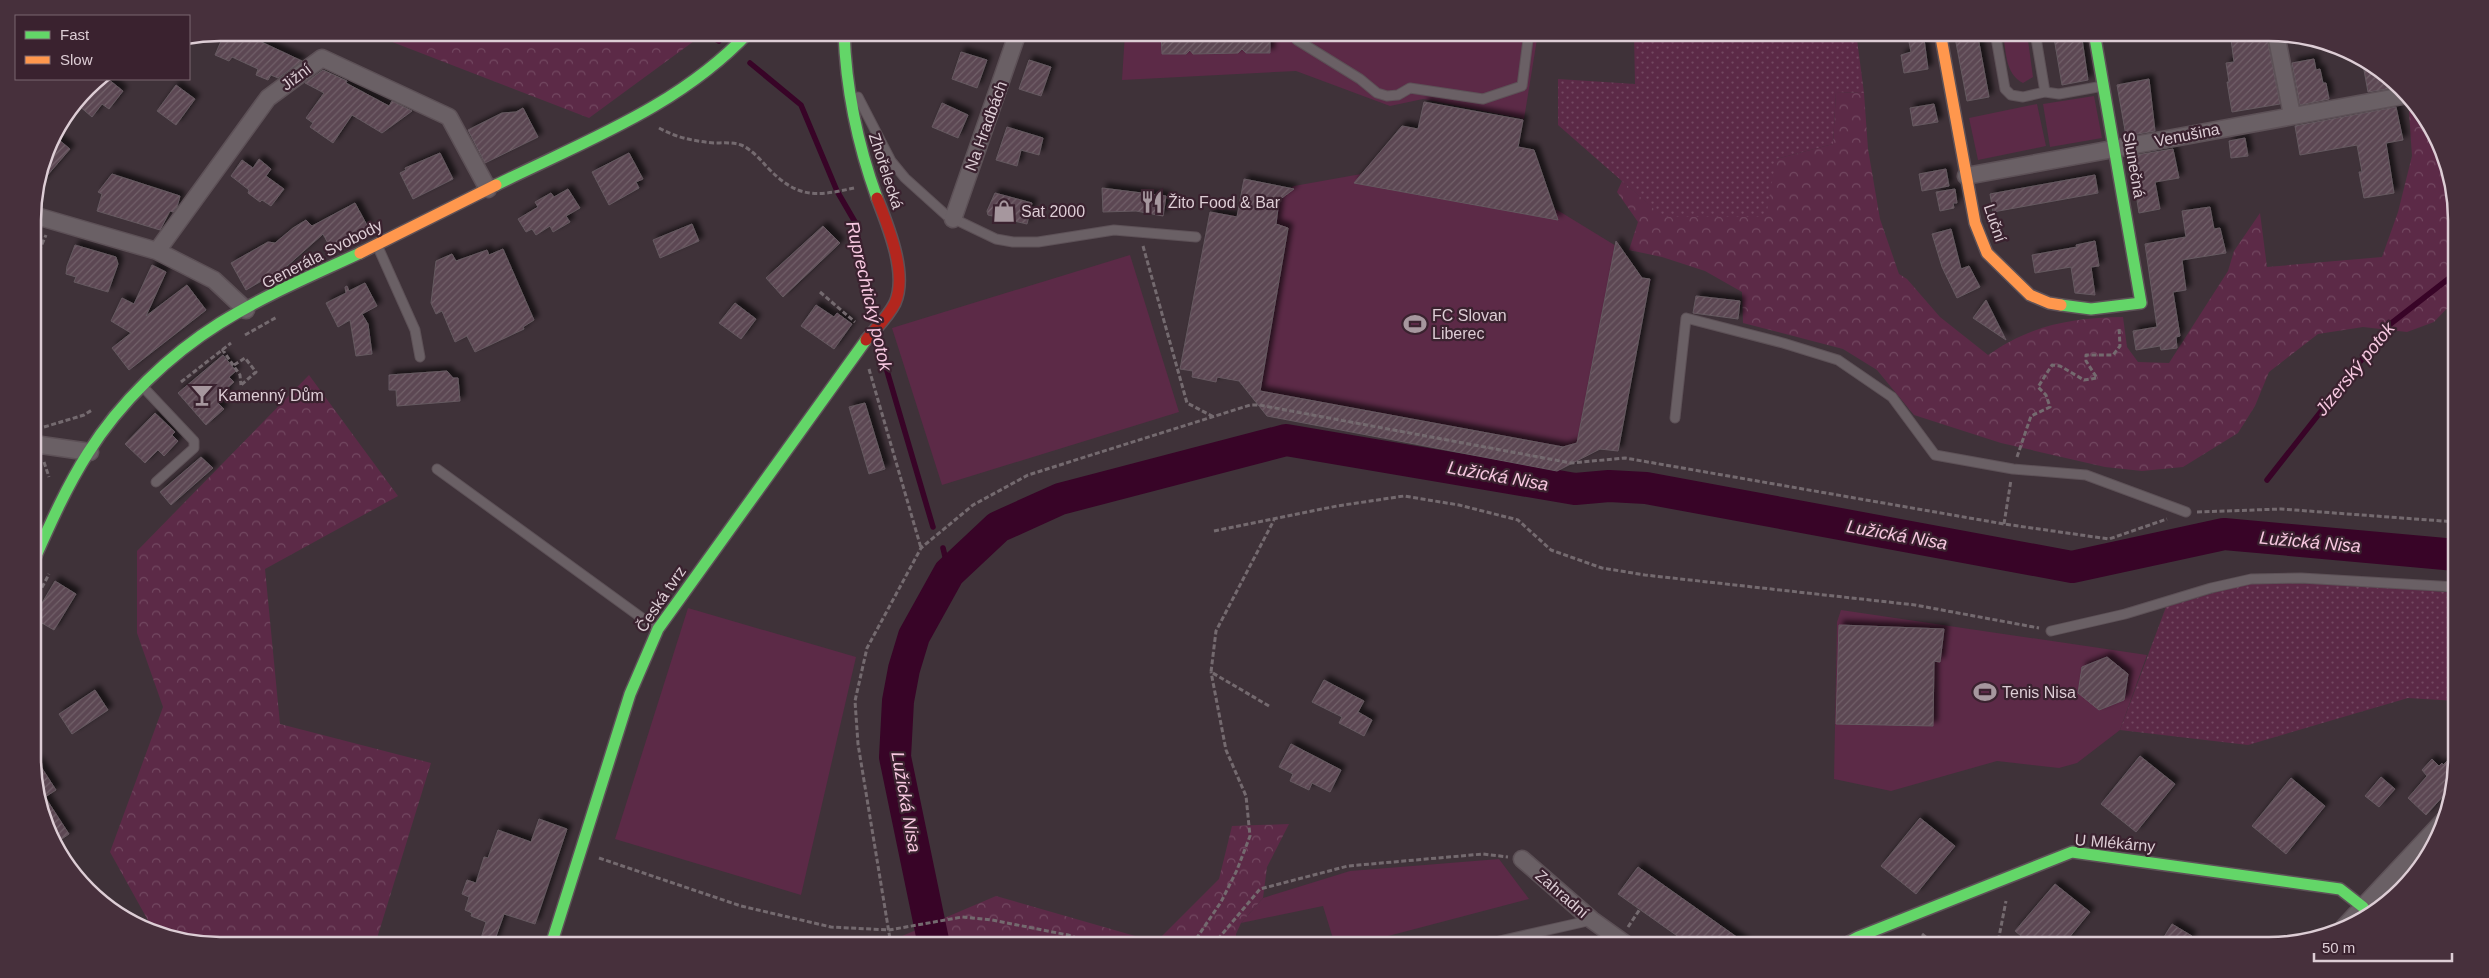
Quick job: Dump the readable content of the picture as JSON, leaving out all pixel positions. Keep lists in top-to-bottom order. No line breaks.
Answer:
{"streets":{"street":["Jižní","Na Hradbách","Venušina","Slunečná","Zhořelecká","Luční","Generála Svobody","Česká tvrz","U Mlékárny","Zahradní"]},"crossings":[["Jižní","Generála Svobody"],["Venušina","Slunečná"],["Venušina","Luční"],["Slunečná","Luční"],["Zhořelecká","Česká tvrz"]],"water":["Ruprechtický potok","Jizerský potok","Lužická Nisa"],"places":{"restaurant":["Žito Food & Bar"],"shop":["Sat 2000"],"sports":["FC Slovan Liberec","Tenis Nisa"],"bar":["Kamenný Dům"]},"legend":["Fast","Slow"],"scale_bar":"50 m"}
